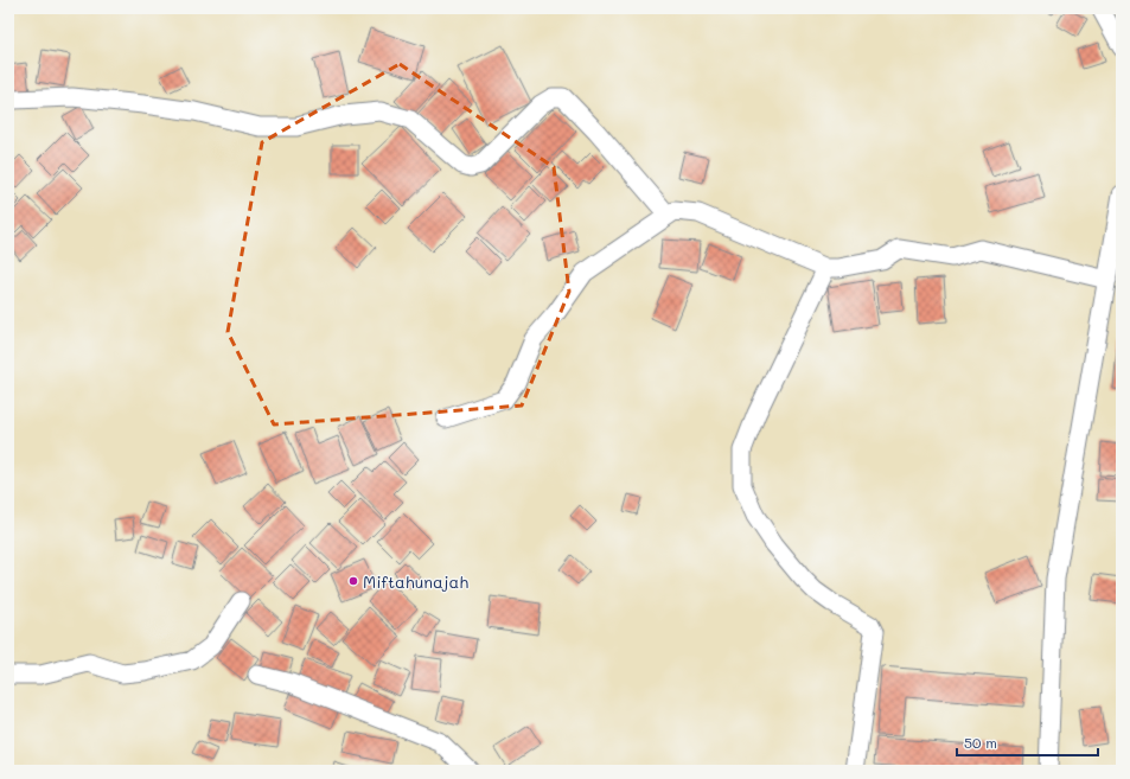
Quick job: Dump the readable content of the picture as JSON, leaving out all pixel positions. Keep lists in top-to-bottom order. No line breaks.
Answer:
{"places":["Miftahunajah"],"scale_bar":"50 m"}
